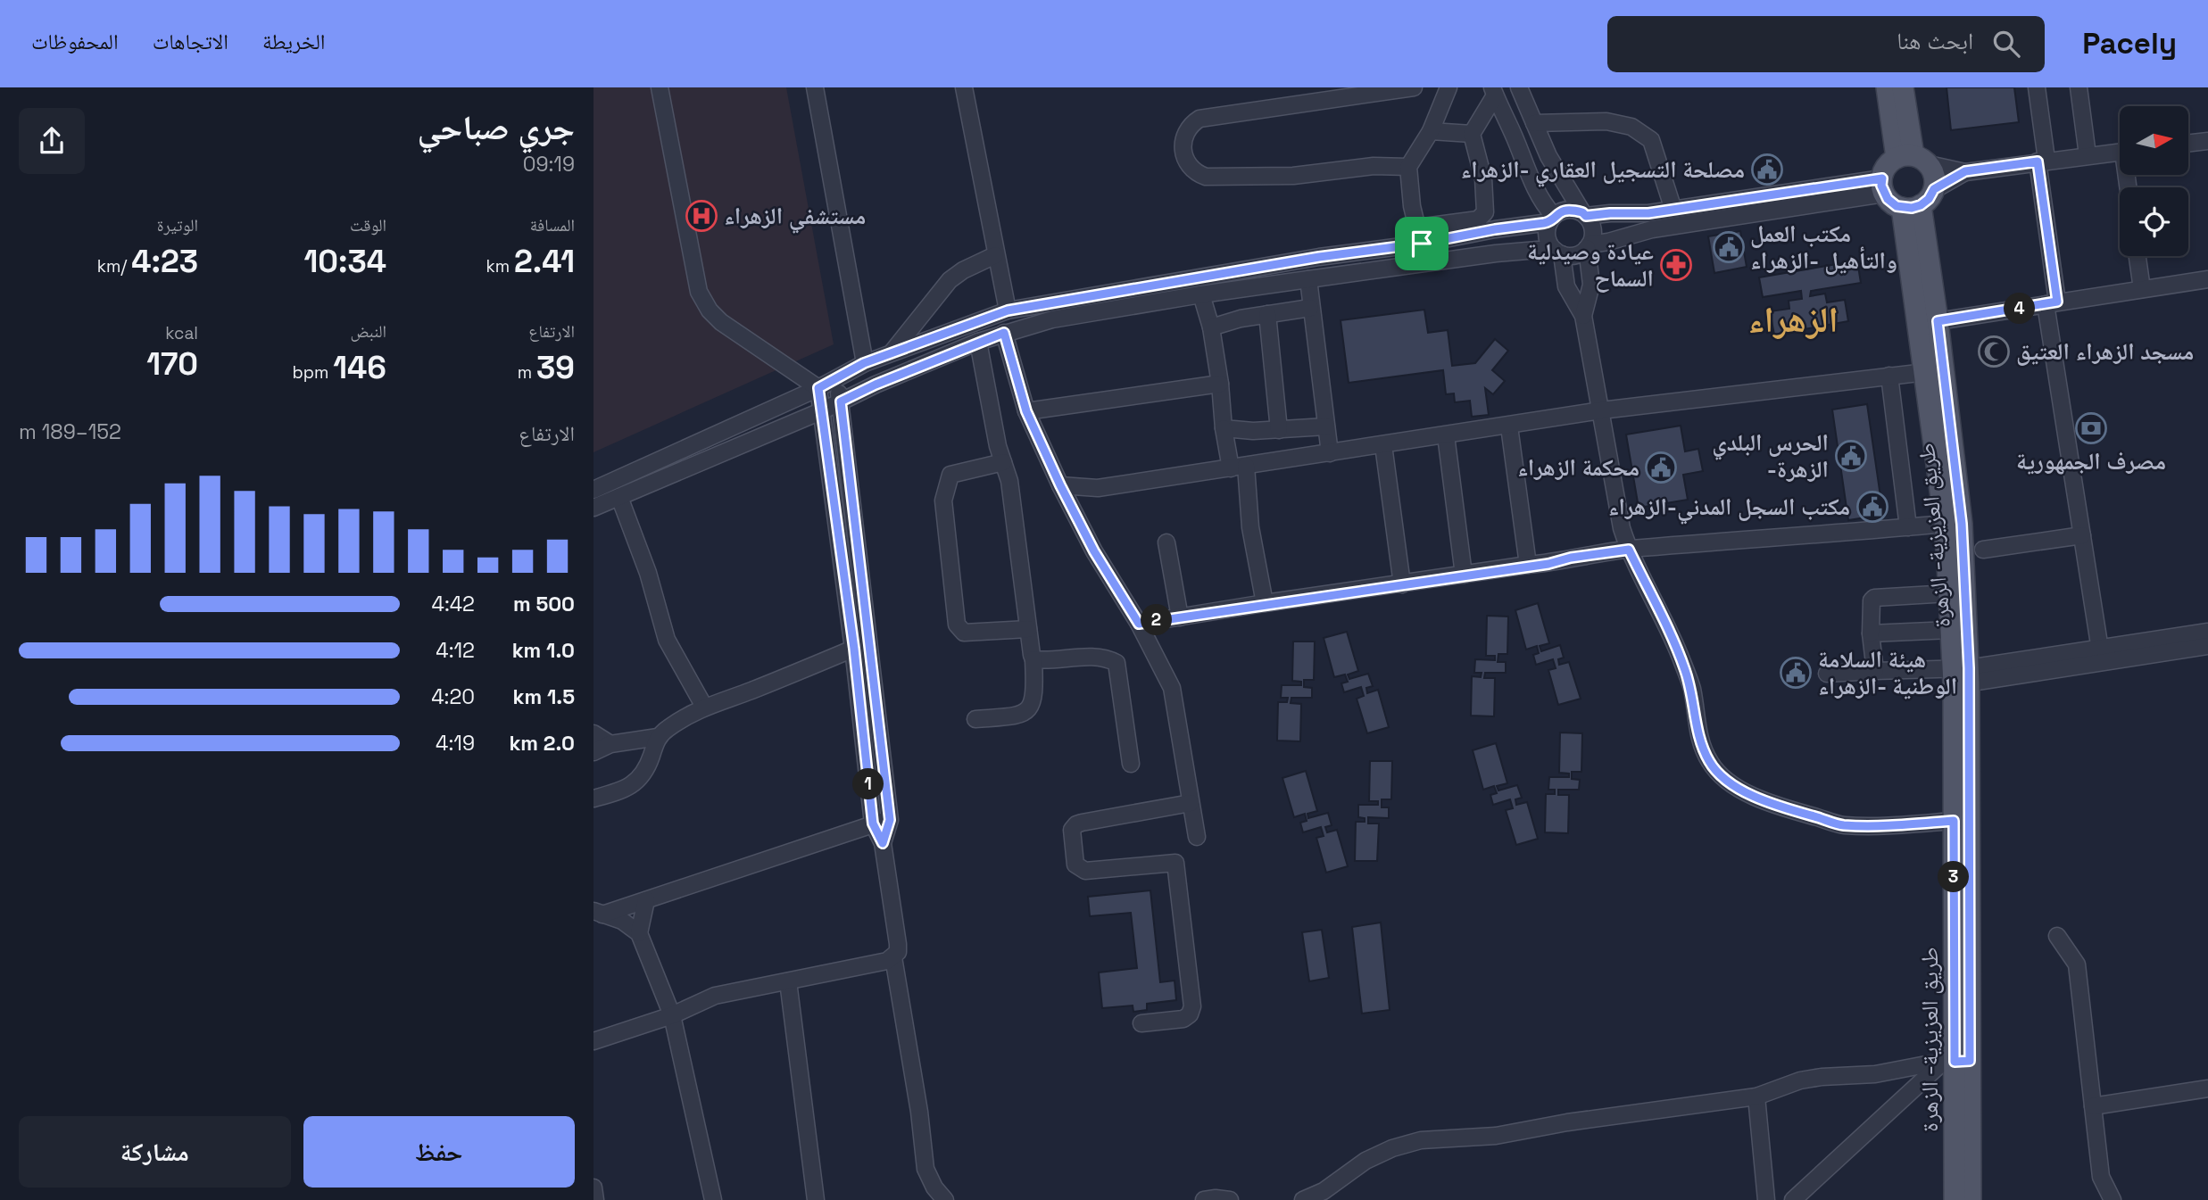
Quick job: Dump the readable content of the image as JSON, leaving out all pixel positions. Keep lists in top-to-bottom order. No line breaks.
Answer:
{"streets":{"main road":["طريق العزيزية- الزهرة"]},"districts":["الزهراء"],"places":{"public building":["مصلحة التسجيل العقاري -الزهراء","مكتب العمل والتأهيل -الزهراء","الحرس البلدي -الزهرة","محكمة الزهراء","مكتب السجل المدني-الزهراء","هيئة السلامة الوطنية -الزهراء"],"hospital":["مستشفي الزهراء"],"pharmacy":["عيادة وصيدلية السماح"],"mosque":["مسجد الزهراء العتيق"],"bank":["مصرف الجمهورية"]},"north":"right","page":{"header":"Pacely","search":"ابحث هنا","nav":["الخريطة","الاتجاهات","المحفوظات"],"heading":["جري صباحي","09:19"],"stats":[["المسافة","2.41 km"],["الوقت","10:34"],["الوتيرة","4:23 /km"],["الارتفاع","39 m"],["النبض","146 bpm"],["kcal","170"]],"pins":["4","2","1","3"],"chart":["الارتفاع","152–189 m"],"list":[{"name":"500 m","note":"4:42"},{"name":"1.0 km","note":"4:12"},{"name":"1.5 km","note":"4:20"},{"name":"2.0 km","note":"4:19"}],"buttons":["حفظ","مشاركة"]}}
